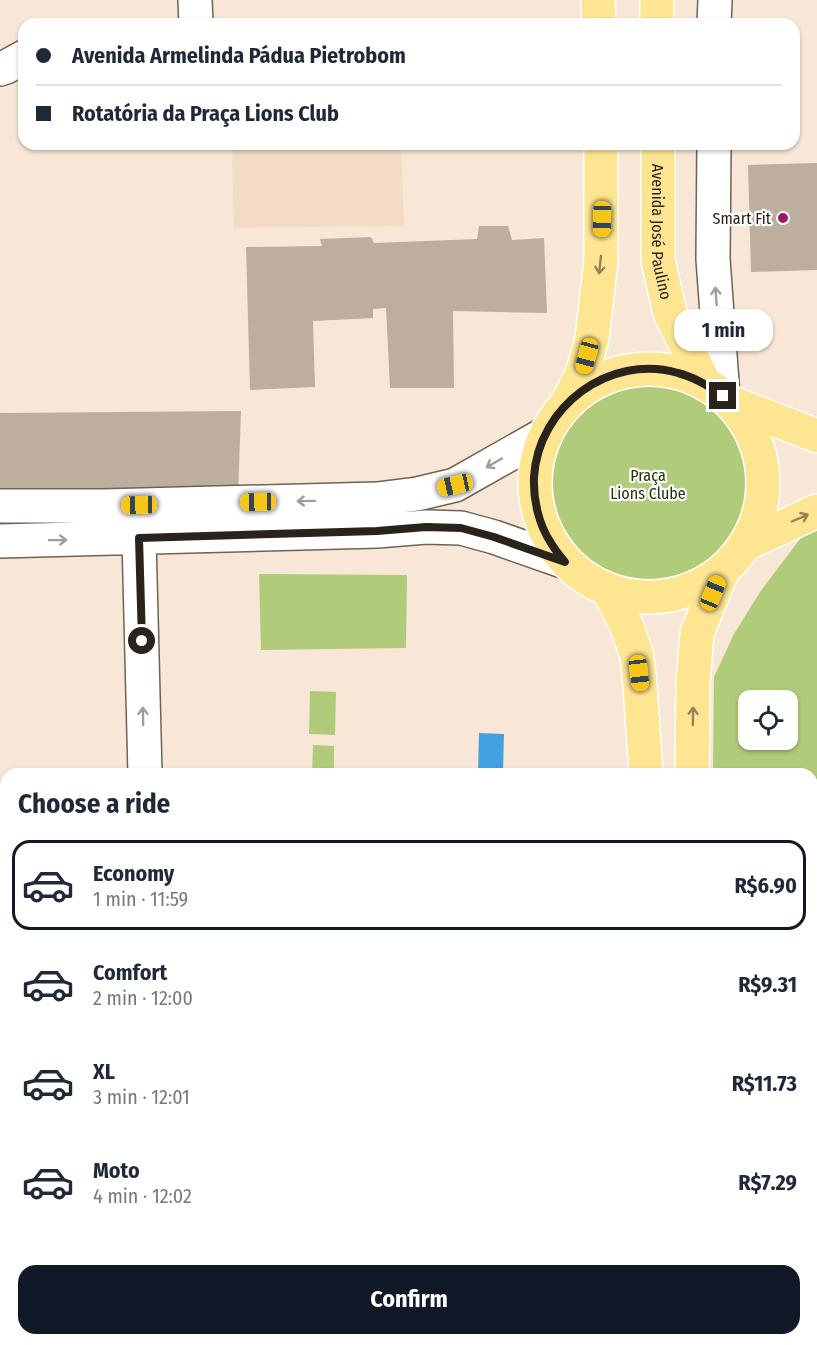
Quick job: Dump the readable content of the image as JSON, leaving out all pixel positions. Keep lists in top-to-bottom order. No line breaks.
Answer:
{"streets":{"main road":["Avenida José Paulino"]},"parks":["Praça Lions Clube"],"places":["Smart Fit"],"page":{"banner":["Avenida Armelinda Pádua Pietrobom","Rotatória da Praça Lions Club"],"bubble":"1 min","heading":"Choose a ride","list":[{"name":"Economy","note":"1 min · 11:59","value":"R$6.90"},{"name":"Comfort","note":"2 min · 12:00","value":"R$9.31"},{"name":"XL","note":"3 min · 12:01","value":"R$11.73"},{"name":"Moto","note":"4 min · 12:02","value":"R$7.29"}],"buttons":"Confirm"}}
